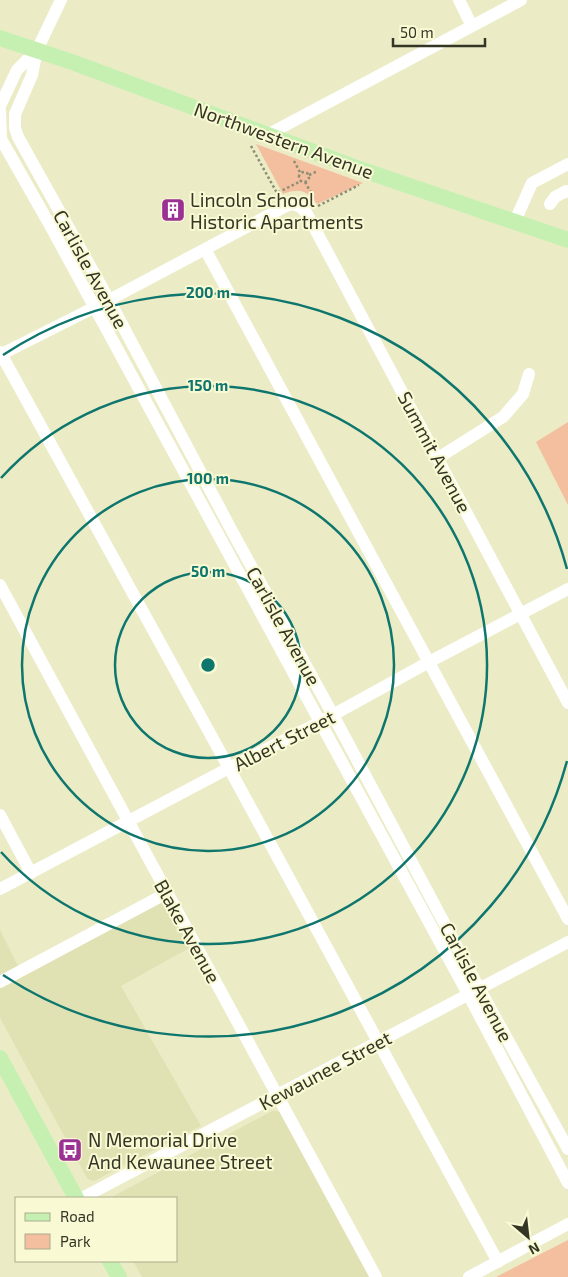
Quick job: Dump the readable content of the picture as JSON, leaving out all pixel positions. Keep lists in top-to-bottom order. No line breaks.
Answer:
{"streets":{"main road":["Northwestern Avenue"],"street":["Carlisle Avenue","Summit Avenue","Albert Street","Blake Avenue","Kewaunee Street"]},"crossings":[["Northwestern Avenue","Carlisle Avenue"],["Carlisle Avenue","Albert Street"],["Carlisle Avenue","Kewaunee Street"],["Summit Avenue","Albert Street"],["Albert Street","Blake Avenue"],["Blake Avenue","Kewaunee Street"]],"places":{"building":["Lincoln School Historic Apartments"],"bus stop":["N Memorial Drive And Kewaunee Street"]},"legend":["Road","Park"],"scale_bar":"50 m","north":"bottom right","rings":["200 m","150 m","100 m","50 m"]}
